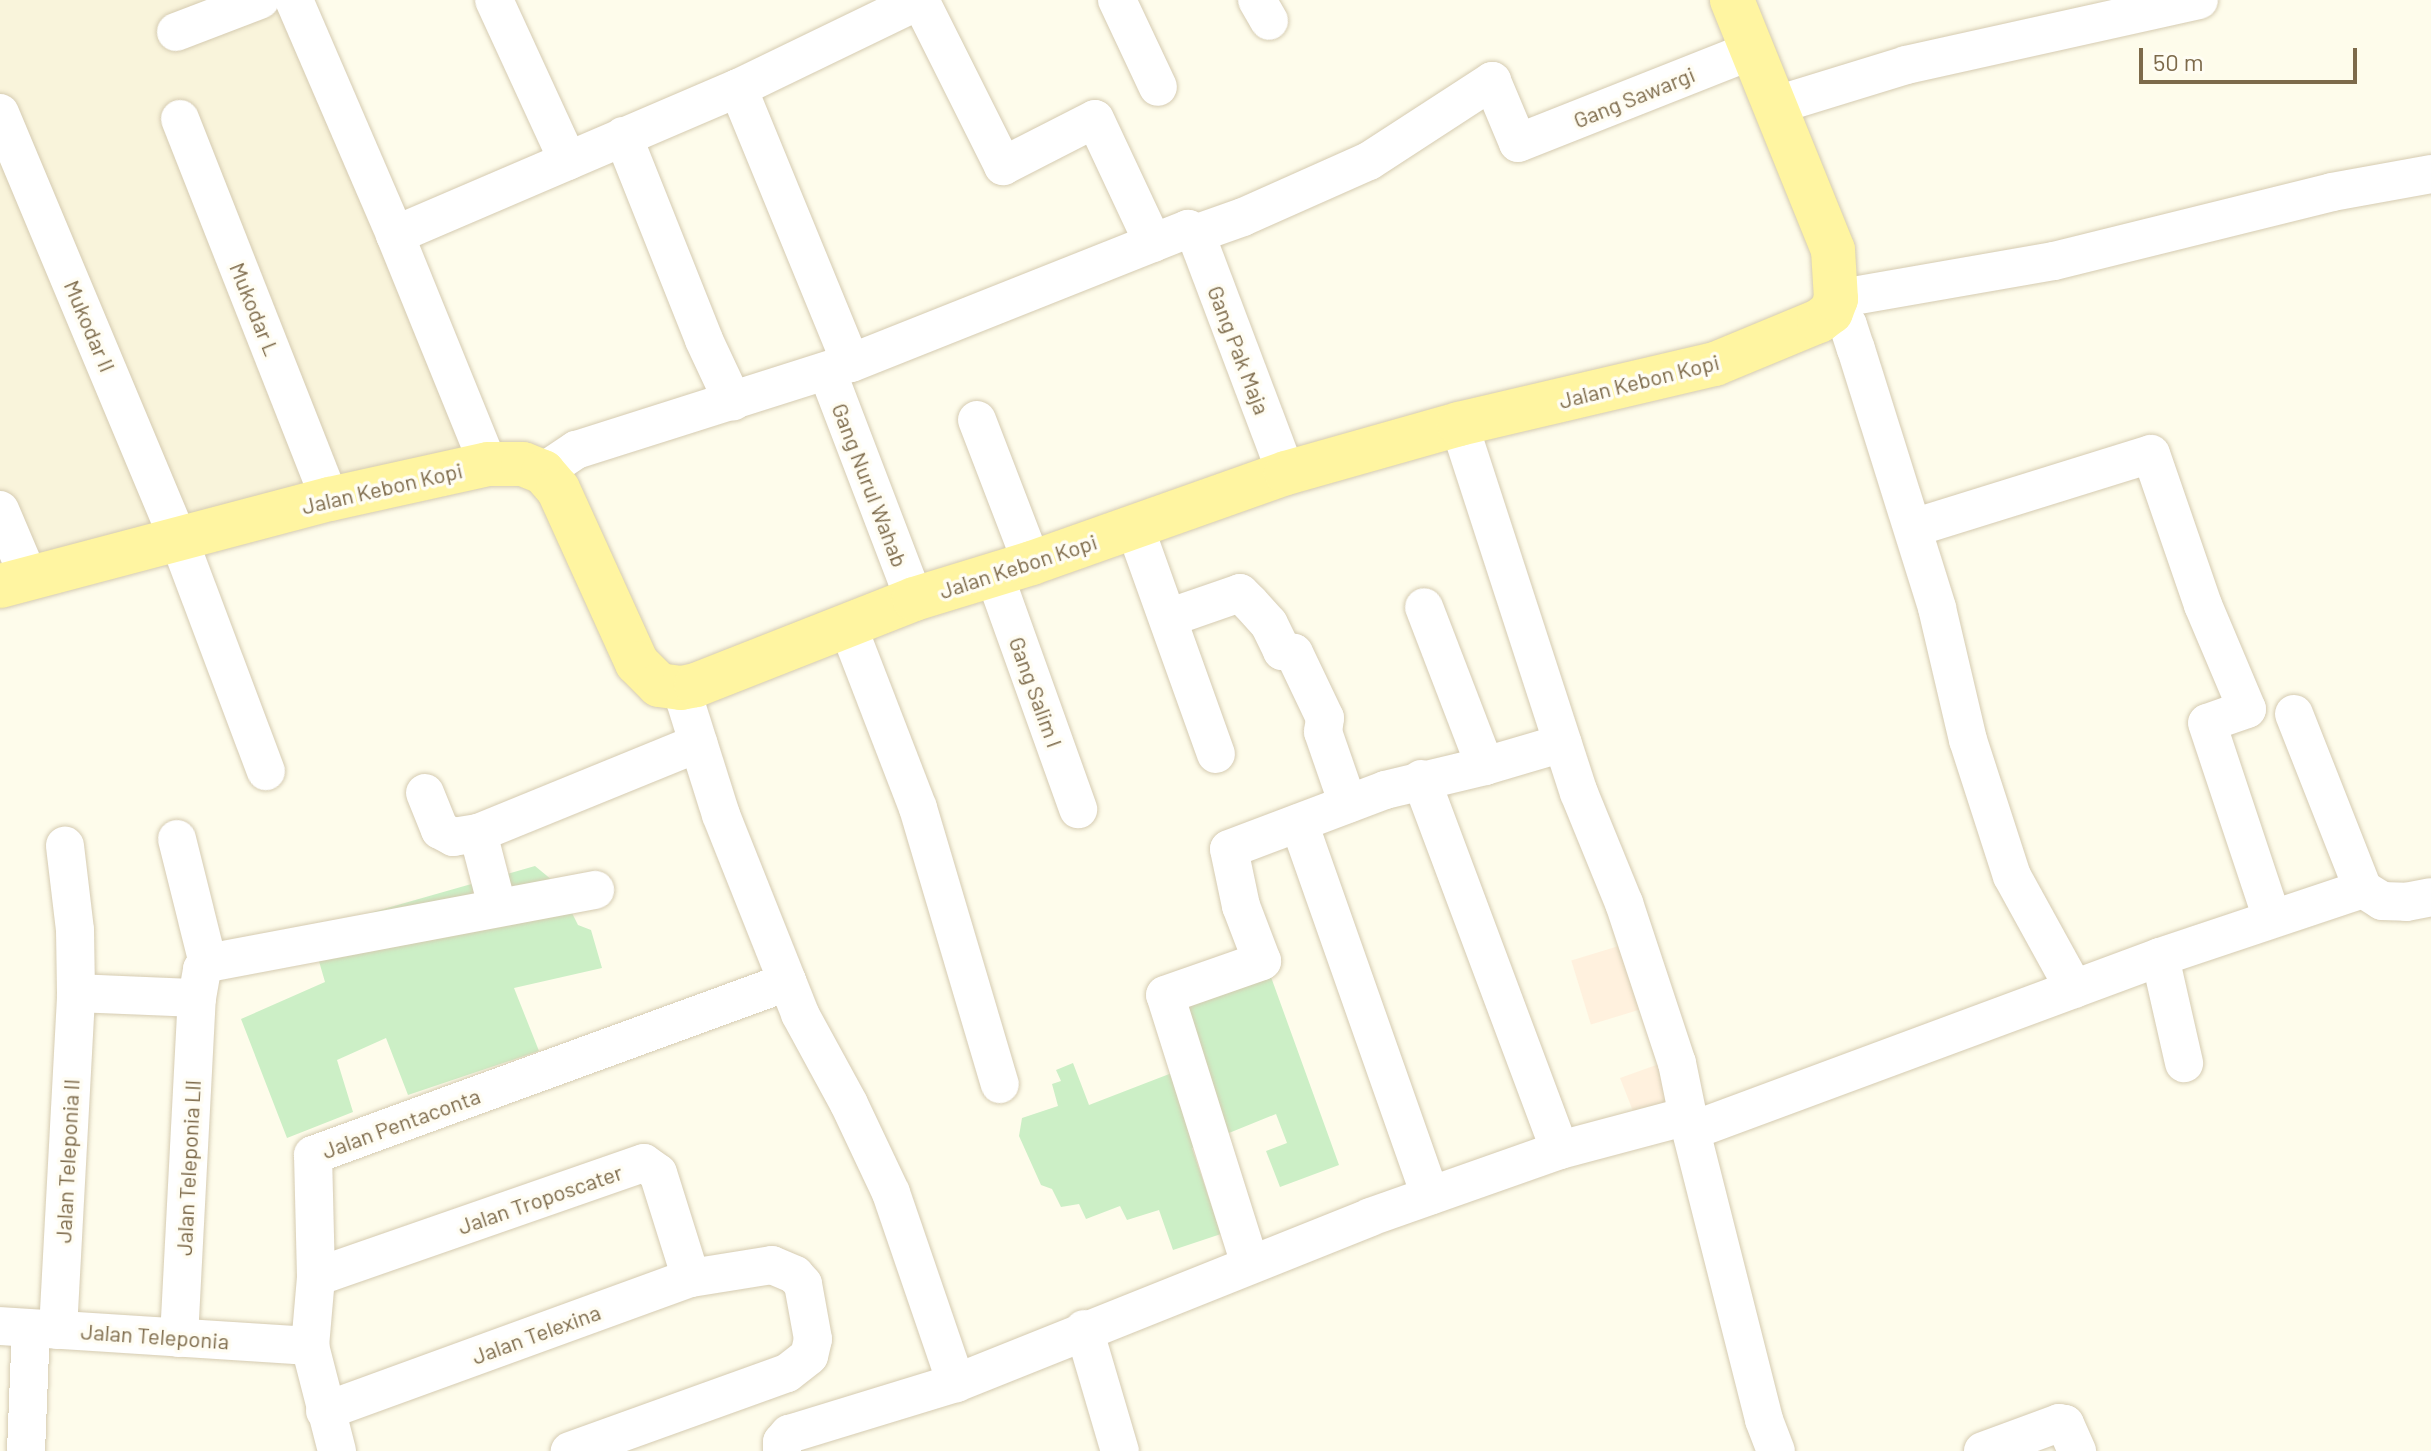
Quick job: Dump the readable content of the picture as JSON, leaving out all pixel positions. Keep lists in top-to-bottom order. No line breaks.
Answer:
{"streets":{"main road":["Jalan Kebon Kopi"],"street":["Gang Sawargi","Mukodar L","Mukodar II","Gang Pak Maja","Gang Nurul Wahab","Gang Salim I","Jalan Pentaconta","Jalan Teleponia II","Jalan Teleponia Lll","Jalan Troposcater","Jalan Telexina","Jalan Teleponia"]},"crossings":[["Gang Sawargi","Gang Pak Maja"],["Mukodar L","Jalan Kebon Kopi"],["Mukodar II","Jalan Kebon Kopi"],["Gang Pak Maja","Jalan Kebon Kopi"],["Jalan Kebon Kopi","Gang Nurul Wahab"],["Jalan Kebon Kopi","Gang Salim I"],["Jalan Pentaconta","Jalan Troposcater"],["Jalan Pentaconta","Jalan Telexina"],["Jalan Pentaconta","Jalan Teleponia"],["Jalan Teleponia II","Jalan Teleponia"],["Jalan Teleponia Lll","Jalan Teleponia"],["Jalan Troposcater","Jalan Telexina"]],"scale_bar":"50 m"}
